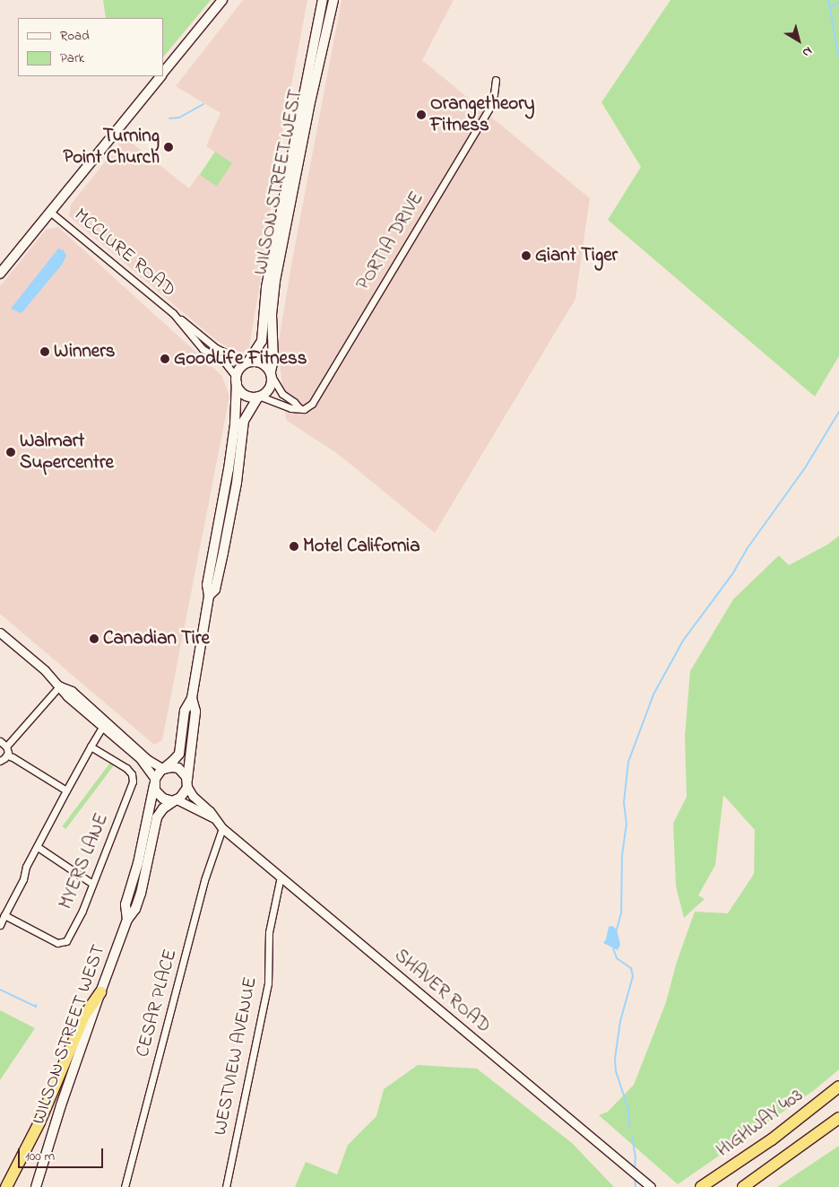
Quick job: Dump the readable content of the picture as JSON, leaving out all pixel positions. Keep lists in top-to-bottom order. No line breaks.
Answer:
{"streets":{"highway":["HIGHWAY 403"],"main road":["WILSON STREET WEST"],"street":["PORTIA DRIVE","MCCLURE ROAD","MYERS LANE","SHAVER ROAD","CESAR PLACE","WESTVIEW AVENUE"]},"crossings":[["WILSON STREET WEST","MCCLURE ROAD"],["WILSON STREET WEST","SHAVER ROAD"],["SHAVER ROAD","CESAR PLACE"],["SHAVER ROAD","WESTVIEW AVENUE"]],"places":["Orangetheory Fitness","Turning Point Church","Giant Tiger","Winners","GoodLife Fitness","Walmart Supercentre","Motel California","Canadian Tire"],"legend":["Road","Park"],"scale_bar":"100 m","north":"bottom right"}
